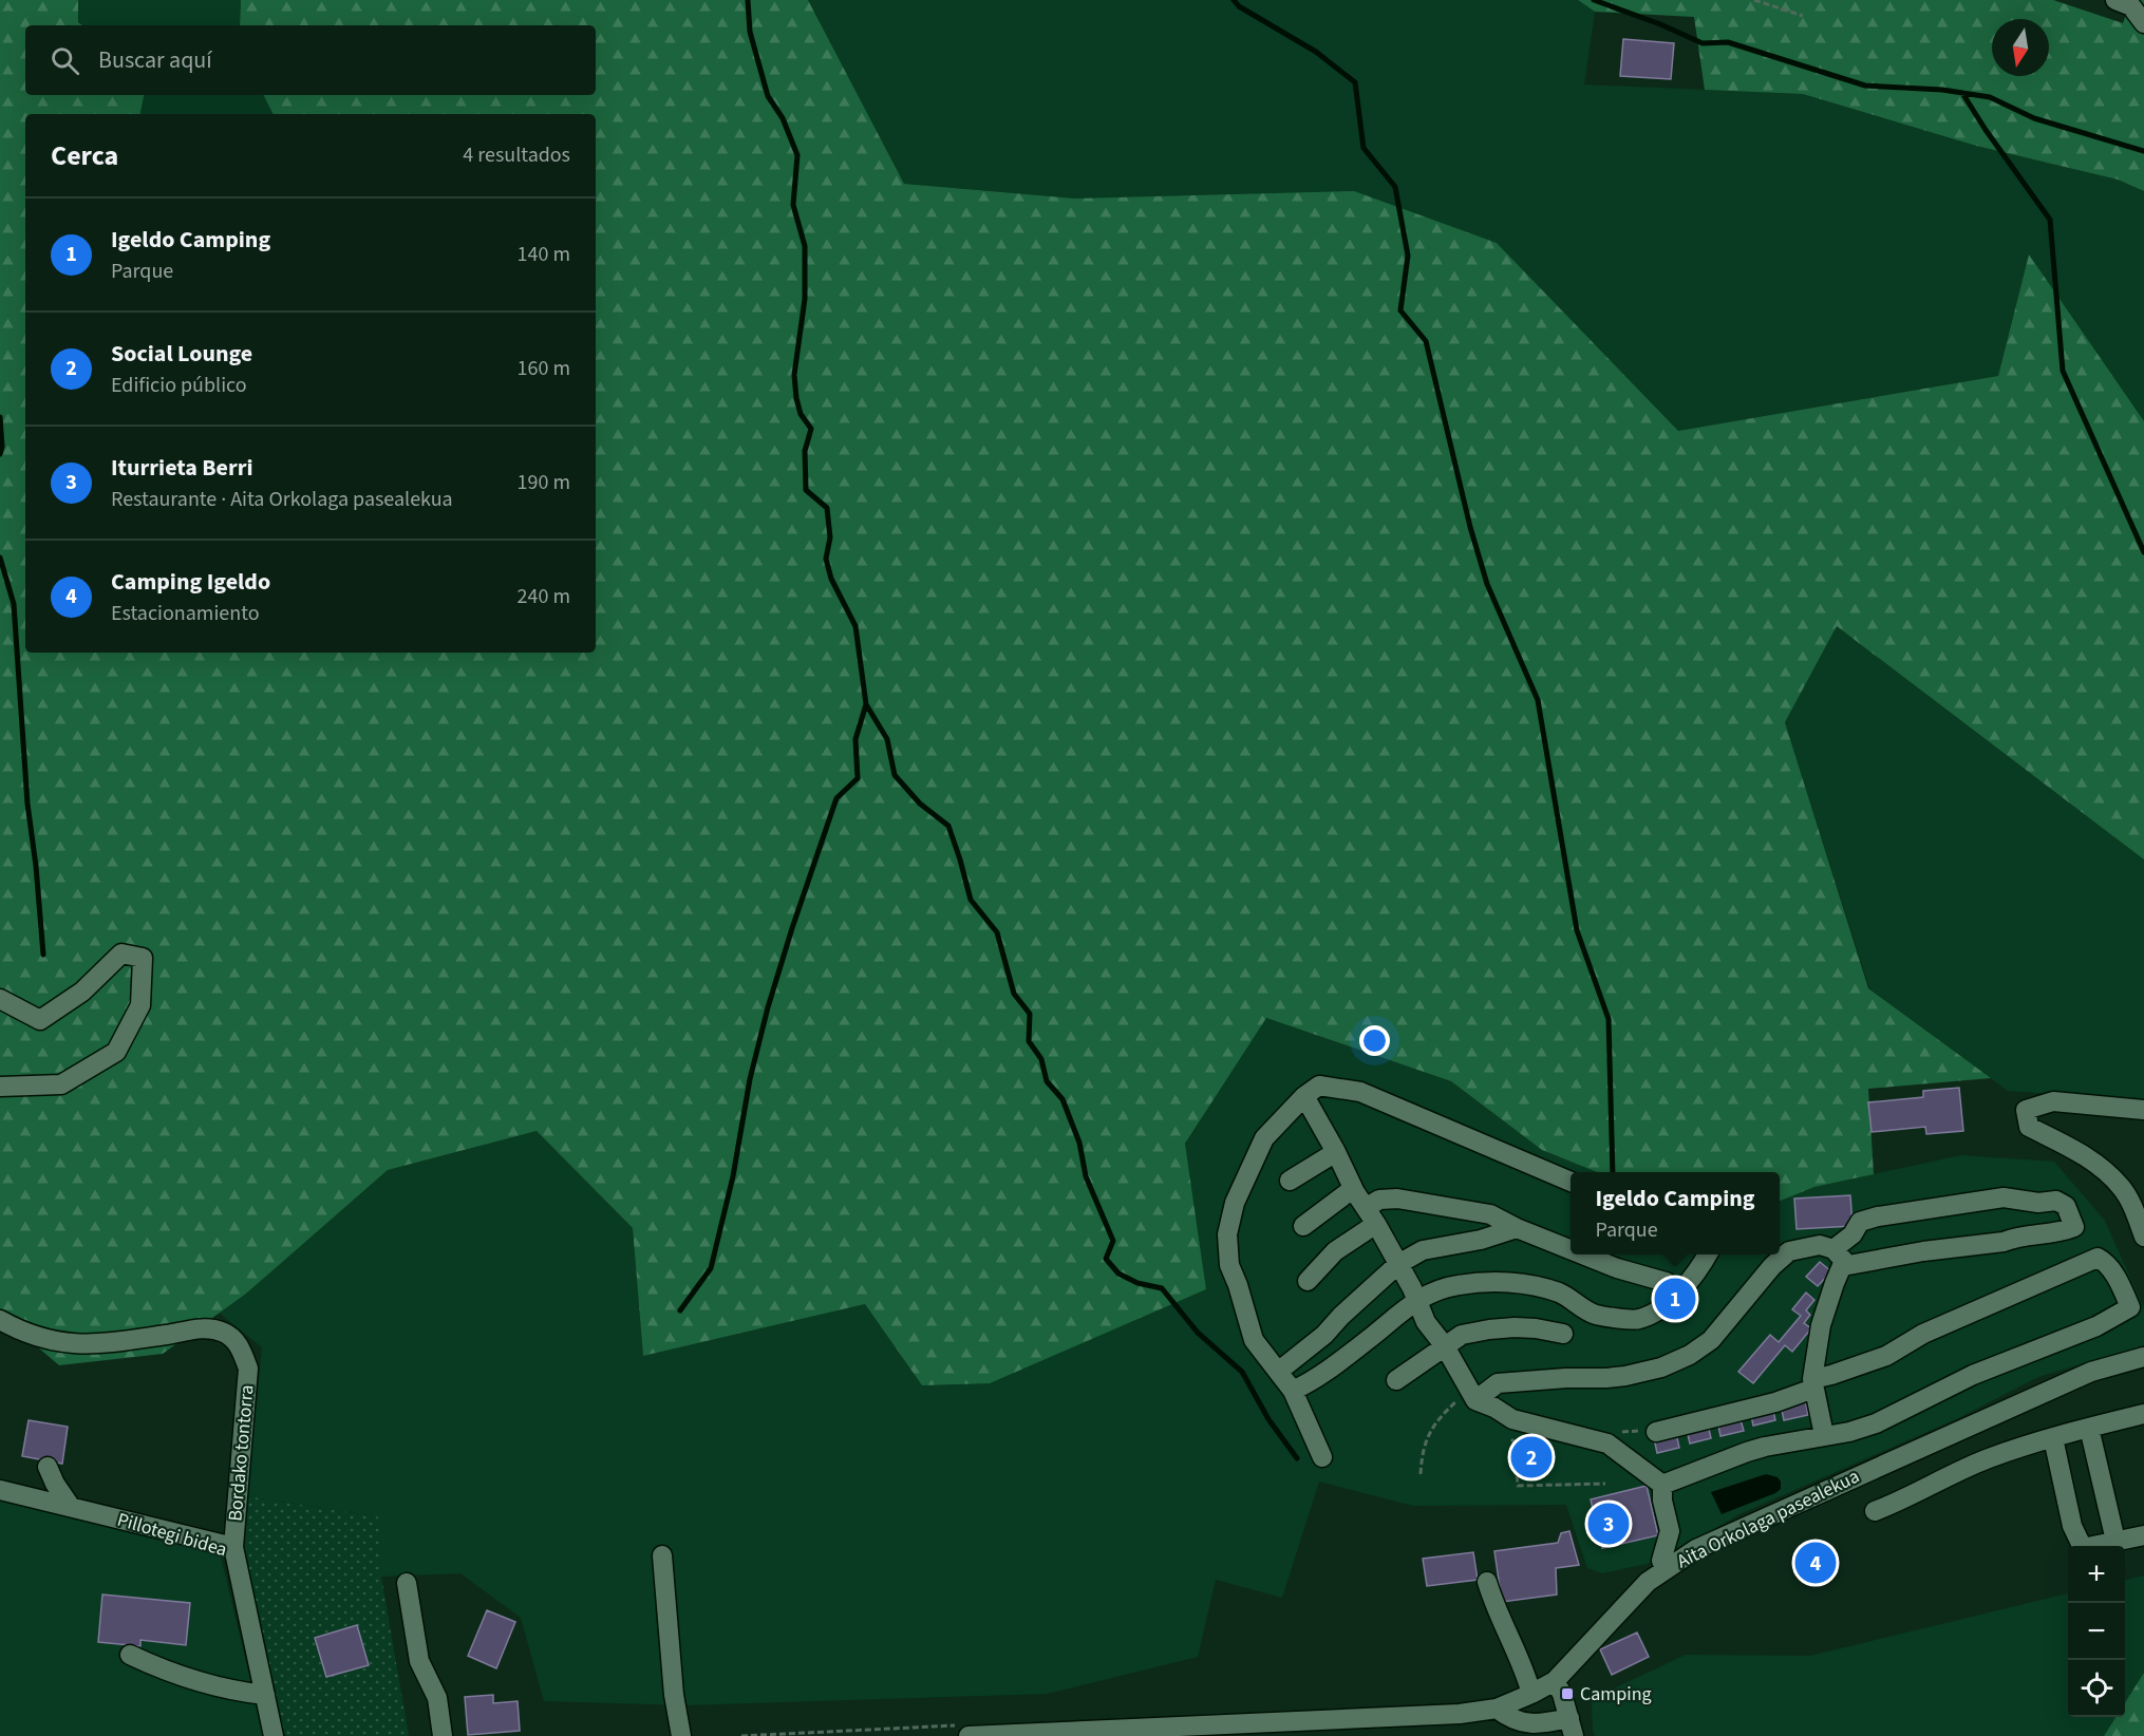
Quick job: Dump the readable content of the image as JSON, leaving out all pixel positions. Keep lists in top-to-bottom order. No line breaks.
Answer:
{"streets":{"street":["Bordako tontorra","Aita Orkolaga pasealekua","Pillotegi bidea"]},"crossings":[["Bordako tontorra","Pillotegi bidea"]],"places":{"transit":["Camping"]},"north":"bottom","page":{"search":"Buscar aquí","heading":["Cerca","4 resultados"],"list":[{"mark":"1","name":"Igeldo Camping","note":"Parque","value":"140 m"},{"mark":"2","name":"Social Lounge","note":"Edificio público","value":"160 m"},{"mark":"3","name":"Iturrieta Berri","note":"Restaurante · Aita Orkolaga pasealekua","value":"190 m"},{"mark":"4","name":"Camping Igeldo","note":"Estacionamiento","value":"240 m"}],"popup":["Igeldo Camping","Parque"],"pins":["1","2","3","4"],"map_buttons":["+","−"]}}
